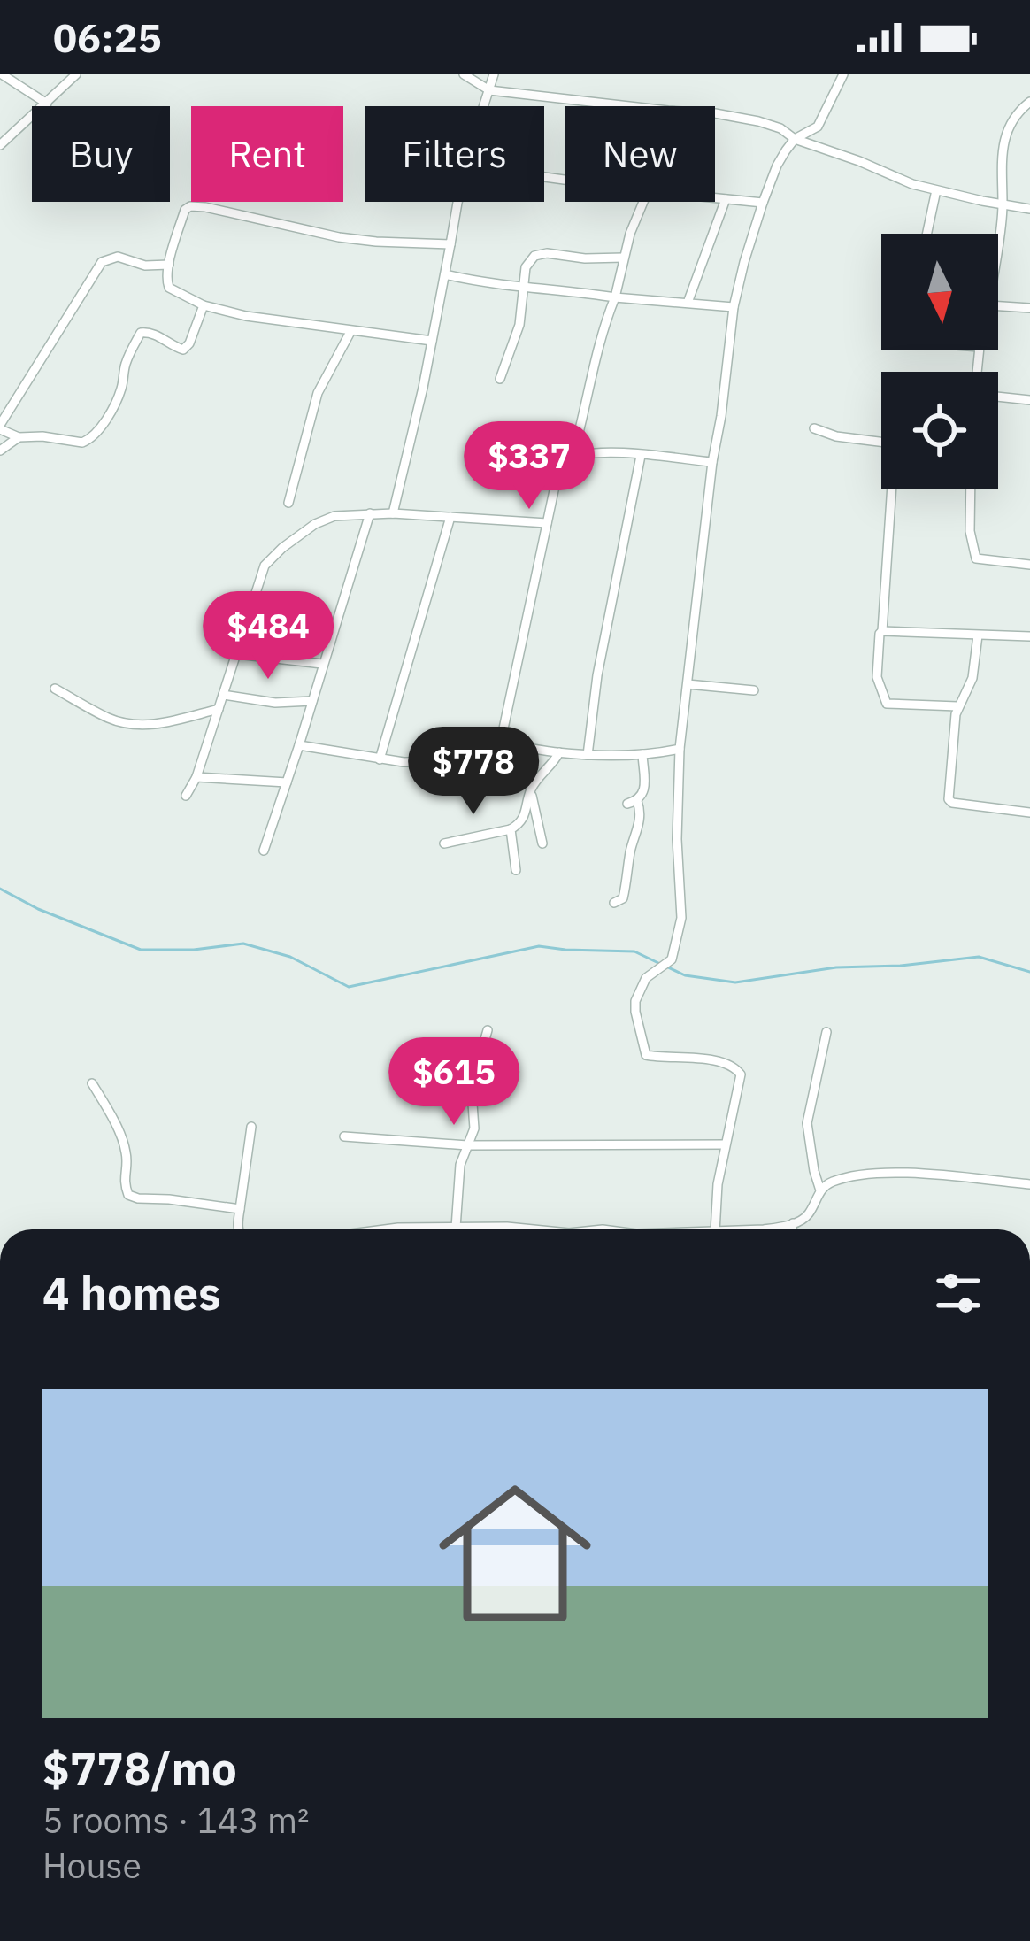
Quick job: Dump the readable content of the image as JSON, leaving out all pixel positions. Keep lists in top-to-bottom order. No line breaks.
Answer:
{"north":"bottom","page":{"status":"06:25","chip":["Buy","Rent","Filters","New"],"price":["$337","$484","$778","$615"],"heading":"4 homes","list":[{"name":"$778/mo","note":"5 rooms · 143 m² · House"}]}}
